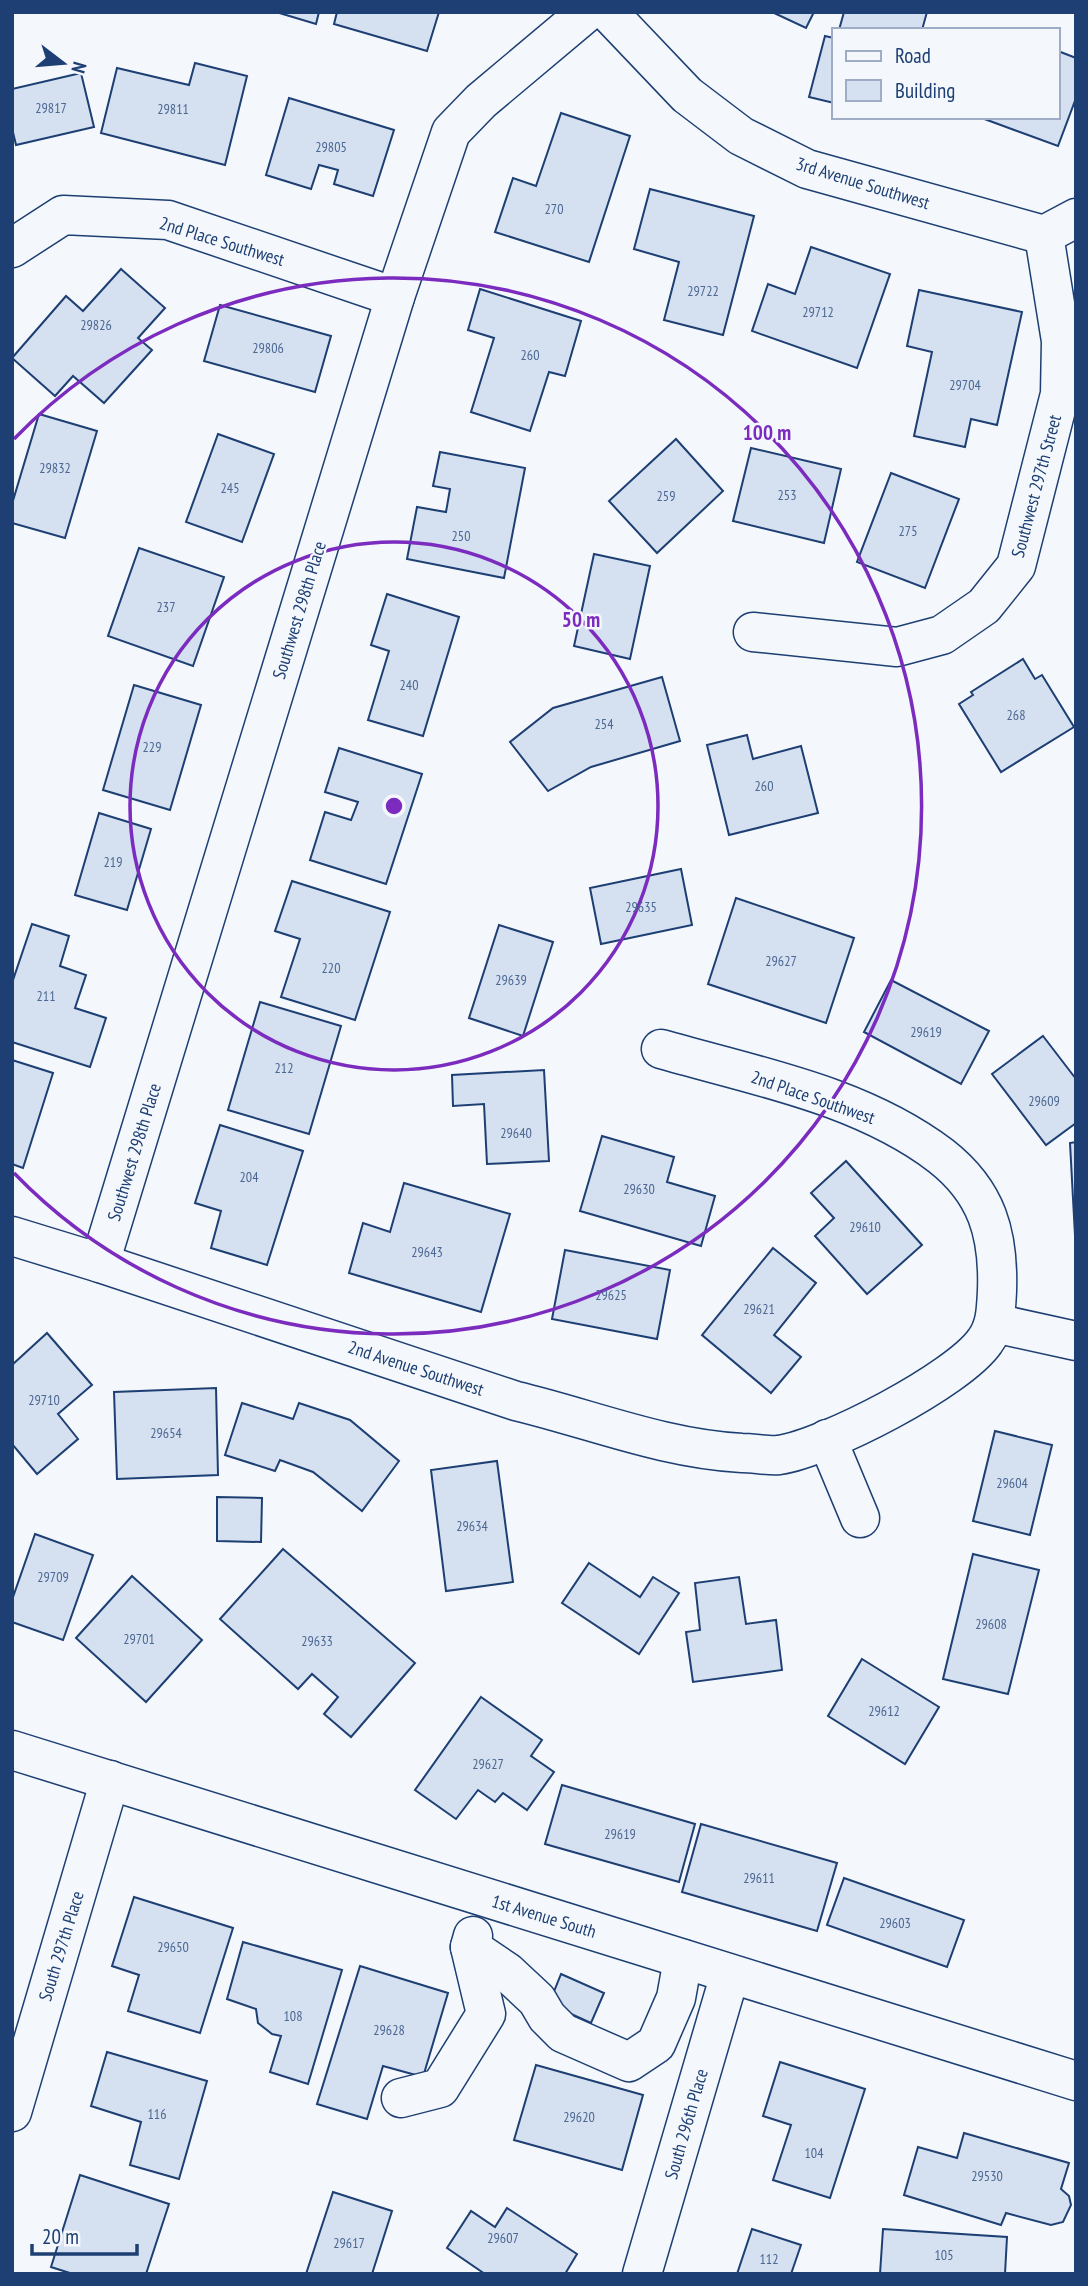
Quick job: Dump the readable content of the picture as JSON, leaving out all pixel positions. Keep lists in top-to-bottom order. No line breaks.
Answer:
{"streets":{"street":["3rd Avenue Southwest","2nd Place Southwest","Southwest 297th Street","Southwest 298th Place","2nd Avenue Southwest","1st Avenue South","South 297th Place","South 296th Place"]},"crossings":[["3rd Avenue Southwest","Southwest 297th Street"],["2nd Place Southwest","Southwest 298th Place"],["2nd Place Southwest","2nd Avenue Southwest"],["Southwest 298th Place","2nd Avenue Southwest"],["1st Avenue South","South 297th Place"],["1st Avenue South","South 296th Place"]],"house_numbers":["29817","29811","29805","270","29722","29712","29826","29806","260","29704","29832","245","253","259","275","250","237","240","268","254","229","260","219","29635","29627","220","29639","211","29619","212","29609","29640","204","29630","29610","29643","29625","29621","29710","29654","29604","29634","29709","29608","29701","29633","29612","29627","29619","29611","29603","29650","108","29628","116","29620","104","29530","29607","29617","105","112"],"legend":["Road","Building"],"scale_bar":"20 m","north":"right","rings":["100 m","50 m"]}
